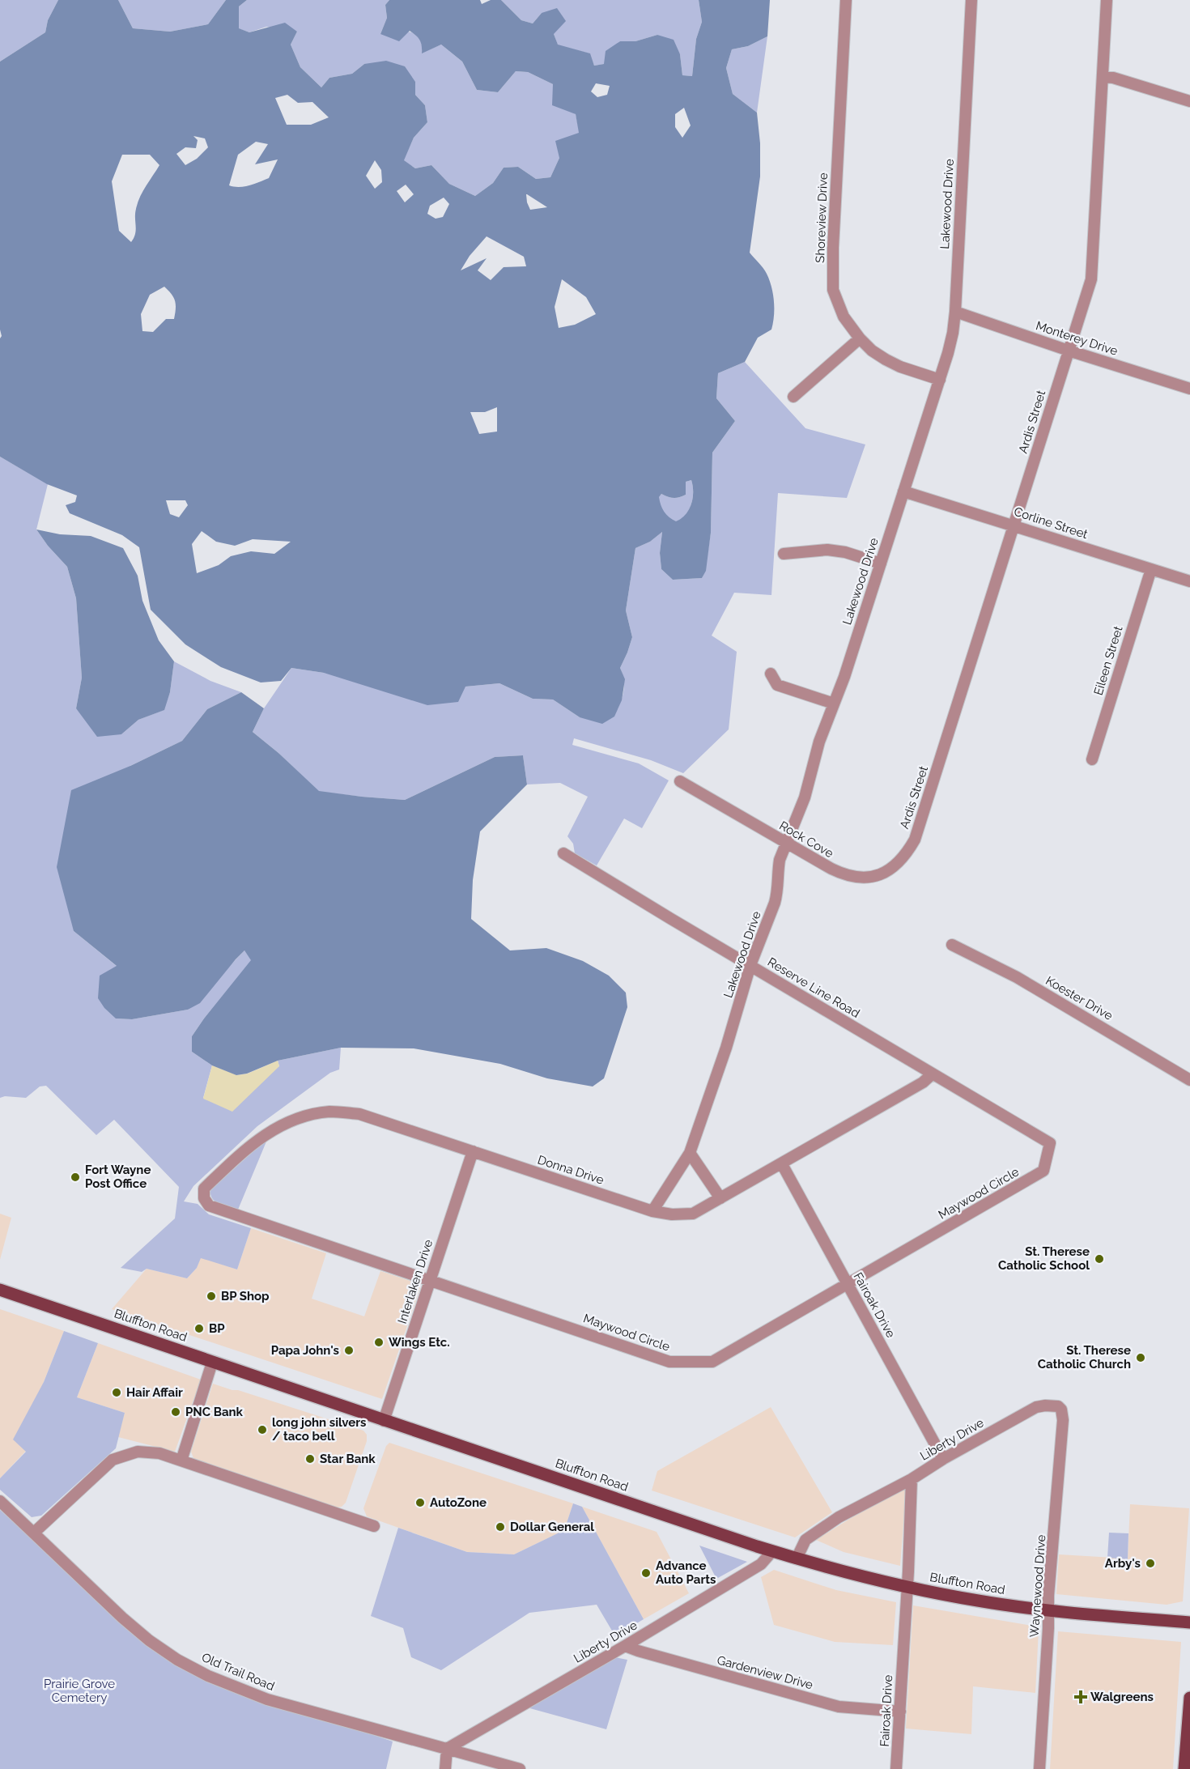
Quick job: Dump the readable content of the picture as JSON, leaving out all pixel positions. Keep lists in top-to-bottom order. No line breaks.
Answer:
{"streets":{"main road":["Bluffton Road"],"street":["Lakewood Drive","Shoreview Drive","Monterey Drive","Ardis Street","Corline Street","Eileen Street","Rock Cove","Reserve Line Road","Koester Drive","Donna Drive","Maywood Circle","Interlaken Drive","Fairoak Drive","Liberty Drive","Waynewood Drive","Old Trail Road","Gardenview Drive"]},"crossings":[["Lakewood Drive","Shoreview Drive"],["Lakewood Drive","Monterey Drive"],["Lakewood Drive","Corline Street"],["Lakewood Drive","Rock Cove"],["Lakewood Drive","Reserve Line Road"],["Lakewood Drive","Donna Drive"],["Monterey Drive","Ardis Street"],["Ardis Street","Corline Street"],["Ardis Street","Rock Cove"],["Corline Street","Eileen Street"],["Reserve Line Road","Donna Drive"],["Reserve Line Road","Maywood Circle"],["Donna Drive","Maywood Circle"],["Donna Drive","Interlaken Drive"],["Donna Drive","Fairoak Drive"],["Maywood Circle","Interlaken Drive"],["Maywood Circle","Fairoak Drive"],["Interlaken Drive","Bluffton Road"],["Fairoak Drive","Bluffton Road"],["Fairoak Drive","Liberty Drive"],["Fairoak Drive","Gardenview Drive"],["Bluffton Road","Liberty Drive"],["Bluffton Road","Waynewood Drive"],["Liberty Drive","Waynewood Drive"],["Liberty Drive","Old Trail Road"],["Liberty Drive","Gardenview Drive"]],"parks":["Prairie Grove Cemetery"],"places":{"other":["Fort Wayne Post Office","St. Therese Catholic School","BP Shop","BP","Wings Etc.","Papa John's","St. Therese Catholic Church","Hair Affair","PNC Bank","long john silvers / taco bell","Star Bank","AutoZone","Dollar General","Arby's","Advance Auto Parts"],"health":["Walgreens"]}}
